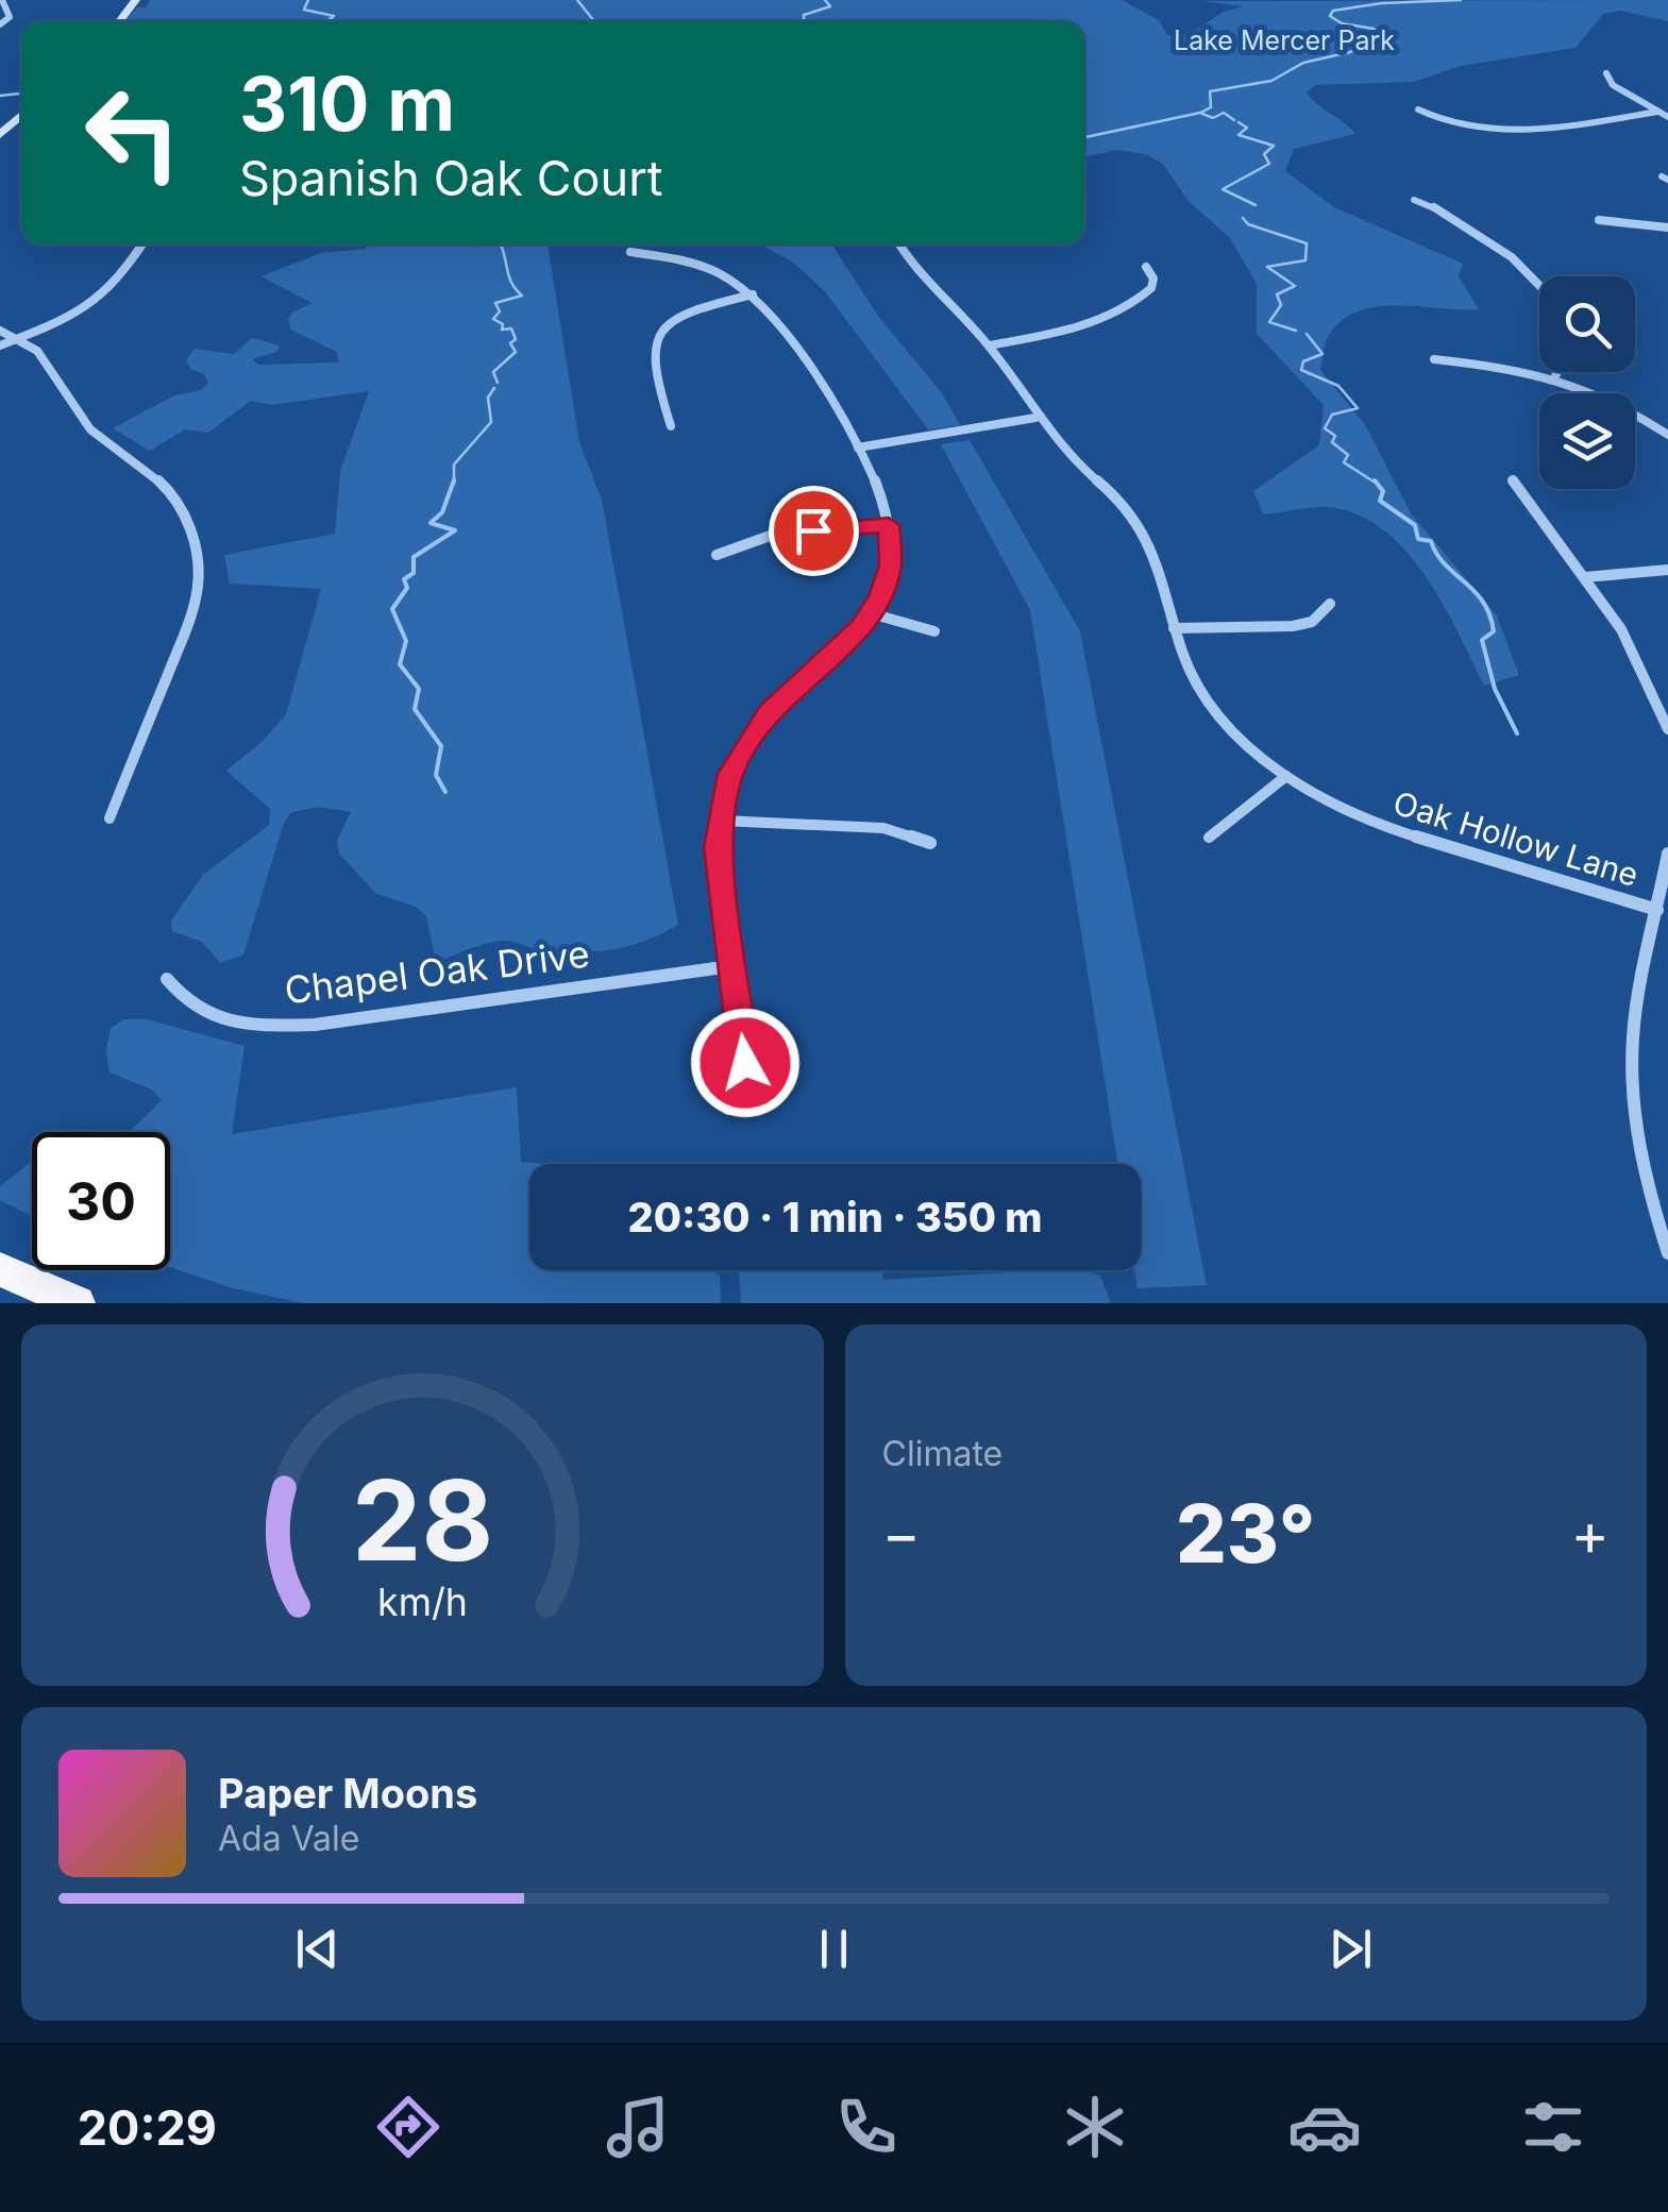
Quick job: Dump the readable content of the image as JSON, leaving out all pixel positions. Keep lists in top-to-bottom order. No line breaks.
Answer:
{"streets":{"street":["Oak Hollow Lane","Chapel Oak Drive"]},"parks":["Lake Mercer Park"],"page":{"turn":["310 m","Spanish Oak Court"],"limit":"30","trip":"20:30 · 1 min · 350 m","tile":"Climate","heat":["−","23°","+"],"song":["Paper Moons","Ada Vale"],"tabs":"20:29","gauge":["28","km/h"]}}
